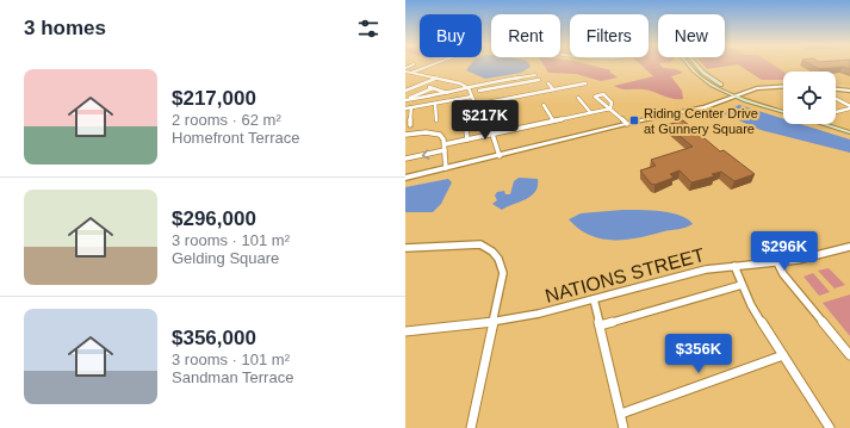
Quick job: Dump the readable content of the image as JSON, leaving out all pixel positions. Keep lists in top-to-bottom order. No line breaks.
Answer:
{"streets":{"street":["NATIONS STREET"]},"places":{"transit":["Riding Center Drive at Gunnery Square"]},"page":{"heading":"3 homes","chip":["Buy","Rent","Filters","New"],"list":[{"name":"$217,000","note":"2 rooms · 62 m² · Homefront Terrace"},{"name":"$296,000","note":"3 rooms · 101 m² · Gelding Square"},{"name":"$356,000","note":"3 rooms · 101 m² · Sandman Terrace"}],"price":["$217K","$296K","$356K"]}}
